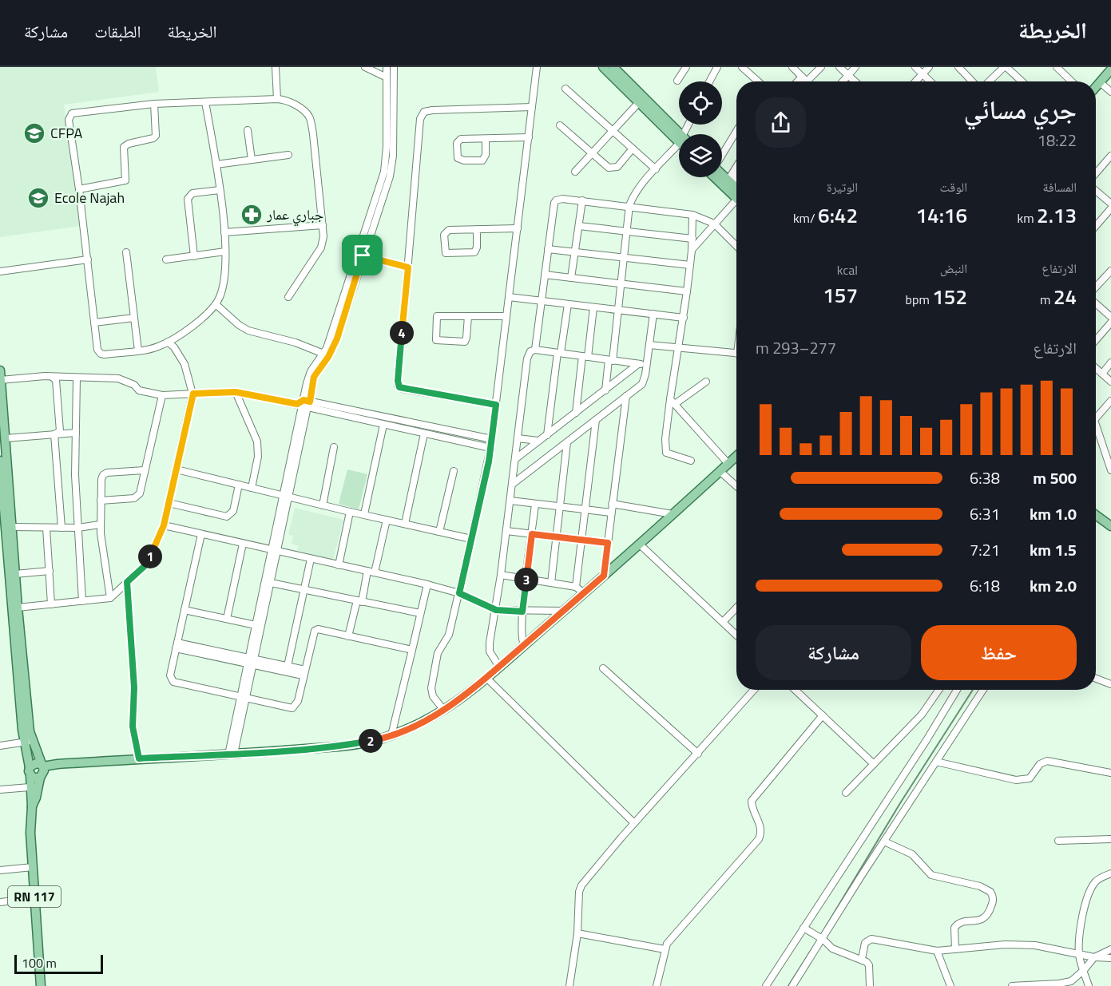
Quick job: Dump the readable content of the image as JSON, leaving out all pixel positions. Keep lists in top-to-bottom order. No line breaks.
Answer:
{"streets":{"main road":["RN 117"]},"places":{"school or university":["CFPA","Ecole Najah"],"pharmacy":["جباري عمار"]},"scale_bar":"100 m","page":{"header":"الخريطة","nav":["الخريطة","الطبقات","مشاركة"],"heading":["جري مسائي","18:22"],"stats":[["المسافة","2.13 km"],["الوقت","14:16"],["الوتيرة","6:42 /km"],["الارتفاع","24 m"],["النبض","152 bpm"],["kcal","157"]],"pins":["4","1","3","2"],"chart":["الارتفاع","277–293 m"],"list":[{"name":"500 m","note":"6:38"},{"name":"1.0 km","note":"6:31"},{"name":"1.5 km","note":"7:21"},{"name":"2.0 km","note":"6:18"}],"buttons":["حفظ","مشاركة"],"scale":"100 m"}}
